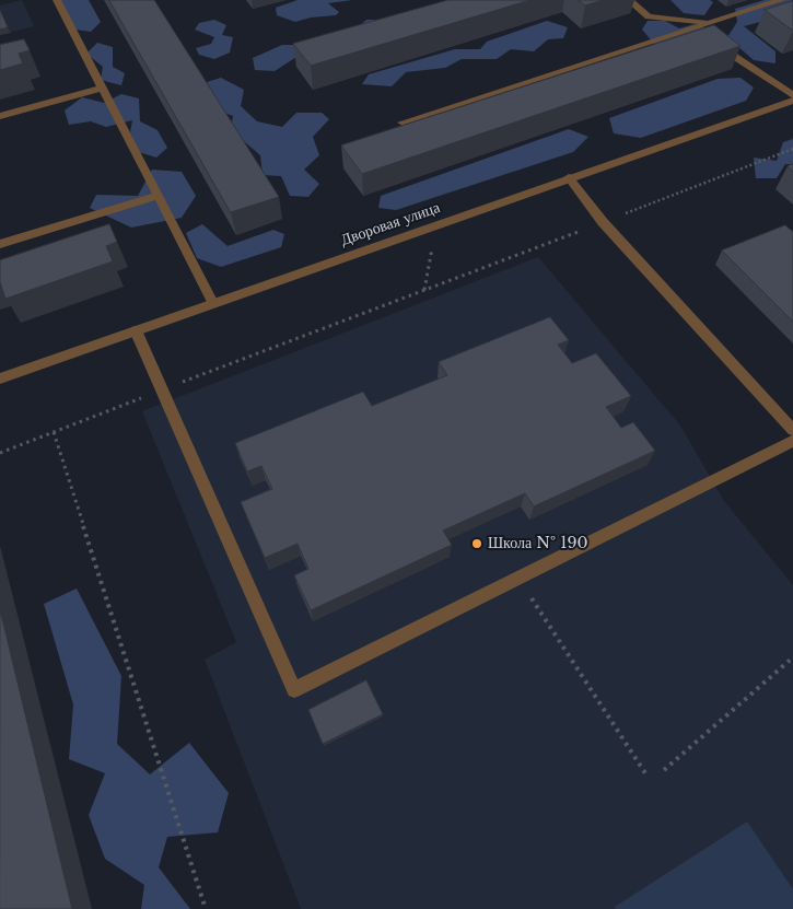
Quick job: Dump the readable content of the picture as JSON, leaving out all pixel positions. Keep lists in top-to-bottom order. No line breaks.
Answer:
{"streets":{"street":["Дворовая улица"]},"places":["Школа № 190"]}
